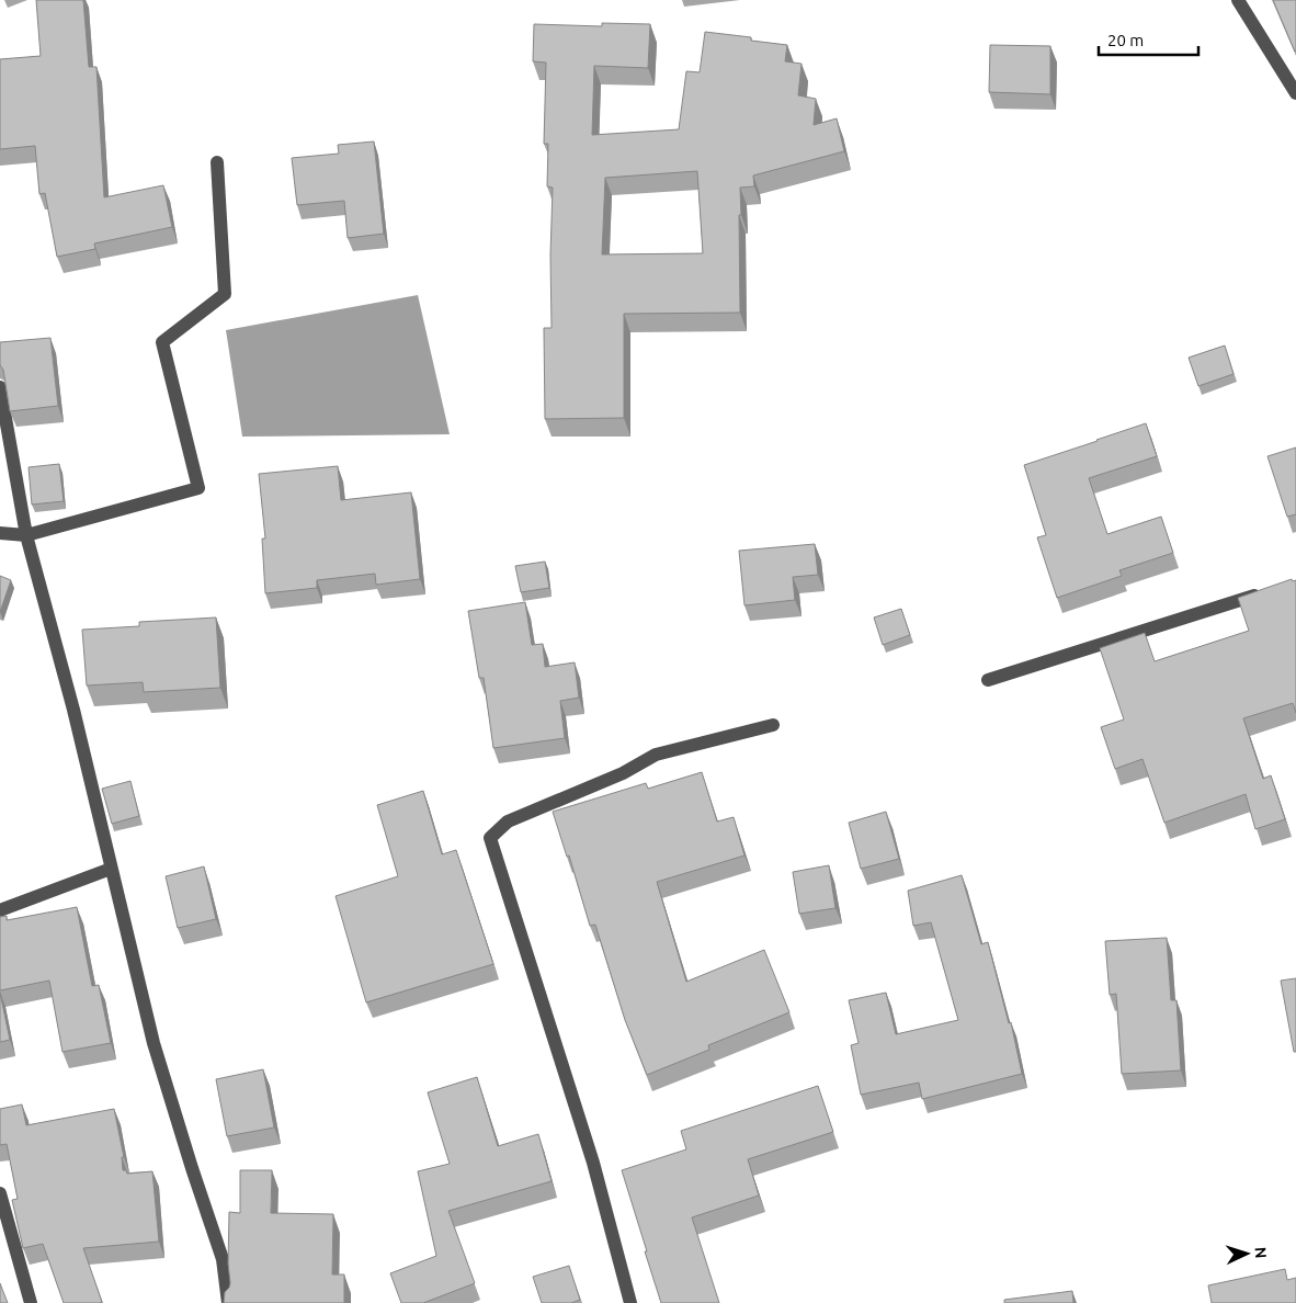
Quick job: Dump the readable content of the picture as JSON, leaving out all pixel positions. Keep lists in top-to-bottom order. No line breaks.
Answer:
{"scale_bar":"20 m","north":"right"}
